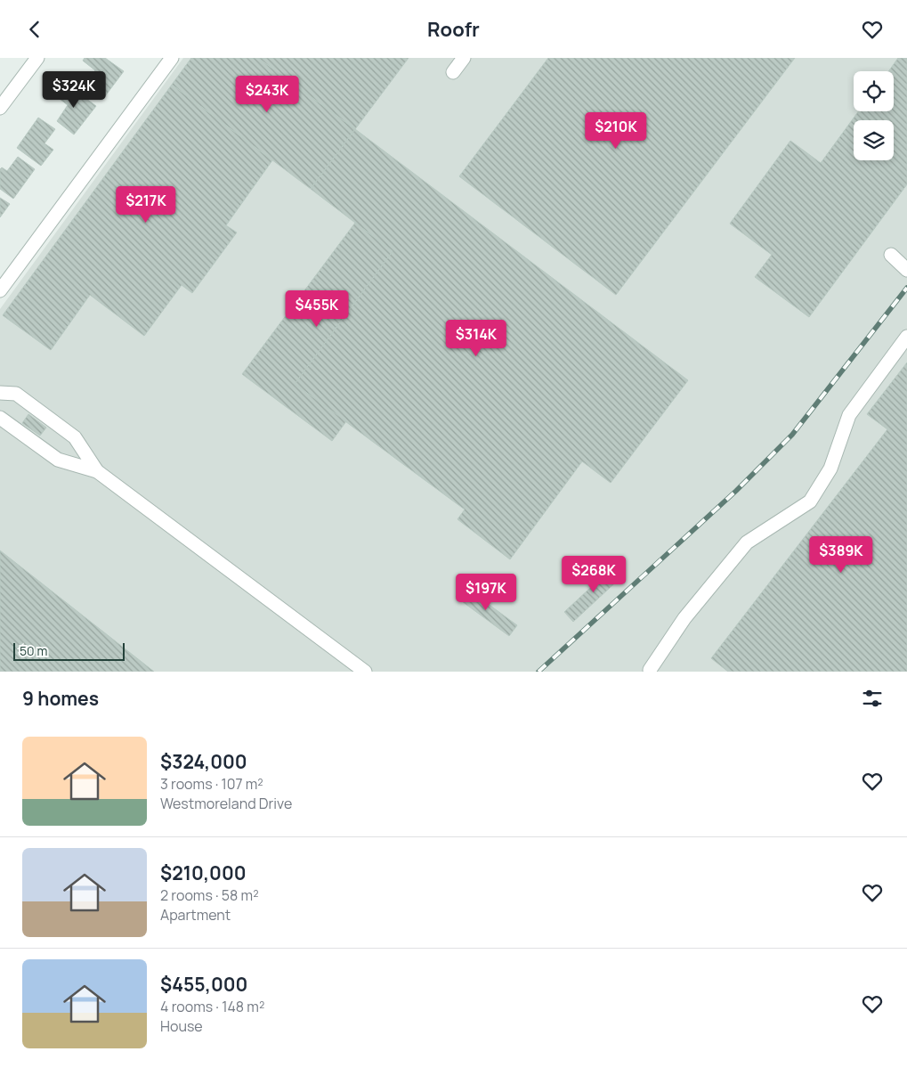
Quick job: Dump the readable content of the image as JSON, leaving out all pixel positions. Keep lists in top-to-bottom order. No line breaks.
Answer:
{"scale_bar":"50 m","page":{"header":"Roofr","price":["$324K","$243K","$210K","$217K","$455K","$314K","$389K","$268K","$197K"],"scale":"50 m","heading":"9 homes","list":[{"name":"$324,000","note":"3 rooms · 107 m² · Westmoreland Drive"},{"name":"$210,000","note":"2 rooms · 58 m² · Apartment"},{"name":"$455,000","note":"4 rooms · 148 m² · House"}]}}
